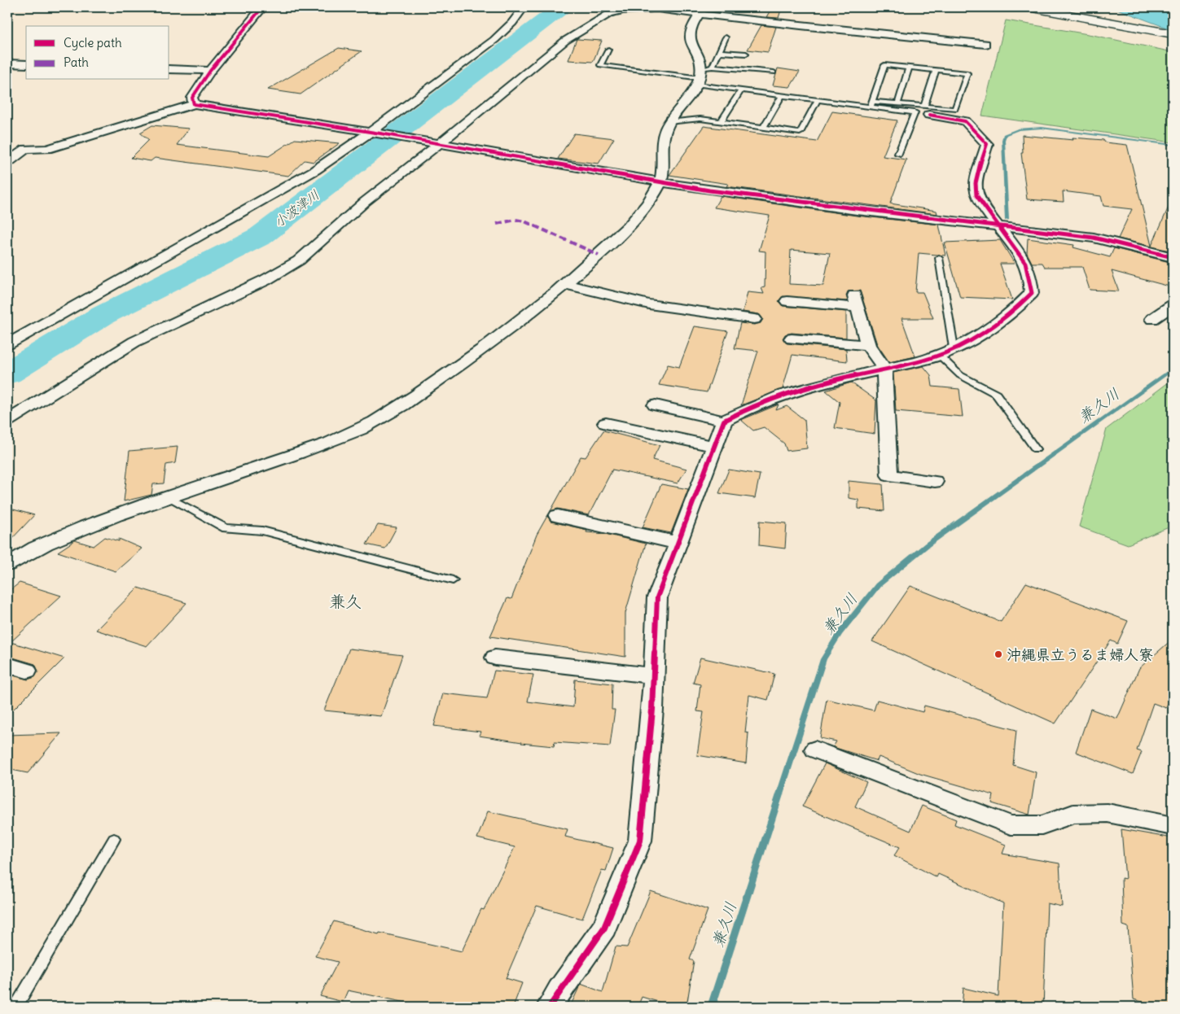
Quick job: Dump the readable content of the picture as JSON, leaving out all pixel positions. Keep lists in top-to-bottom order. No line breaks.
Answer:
{"districts":["兼久"],"water":["小波津川","兼久川"],"places":["沖縄県立うるま婦人寮"],"legend":["Cycle path","Path"]}
